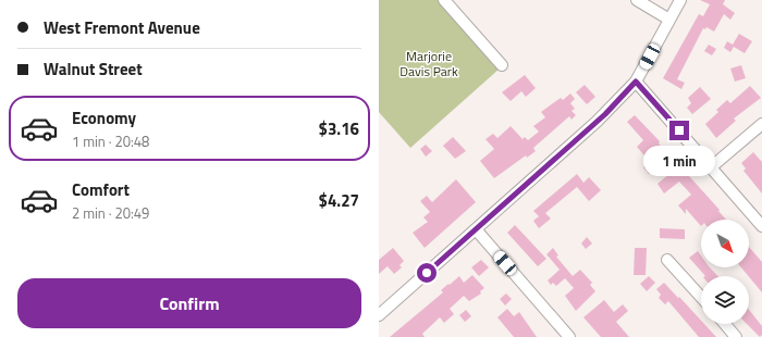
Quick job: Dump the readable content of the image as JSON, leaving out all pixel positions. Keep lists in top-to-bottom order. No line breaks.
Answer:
{"parks":["Marjorie Davis Park"],"north":"bottom right","page":{"banner":["West Fremont Avenue","Walnut Street"],"list":[{"name":"Economy","note":"1 min · 20:48","value":"$3.16"},{"name":"Comfort","note":"2 min · 20:49","value":"$4.27"}],"bubble":"1 min","buttons":"Confirm"}}
